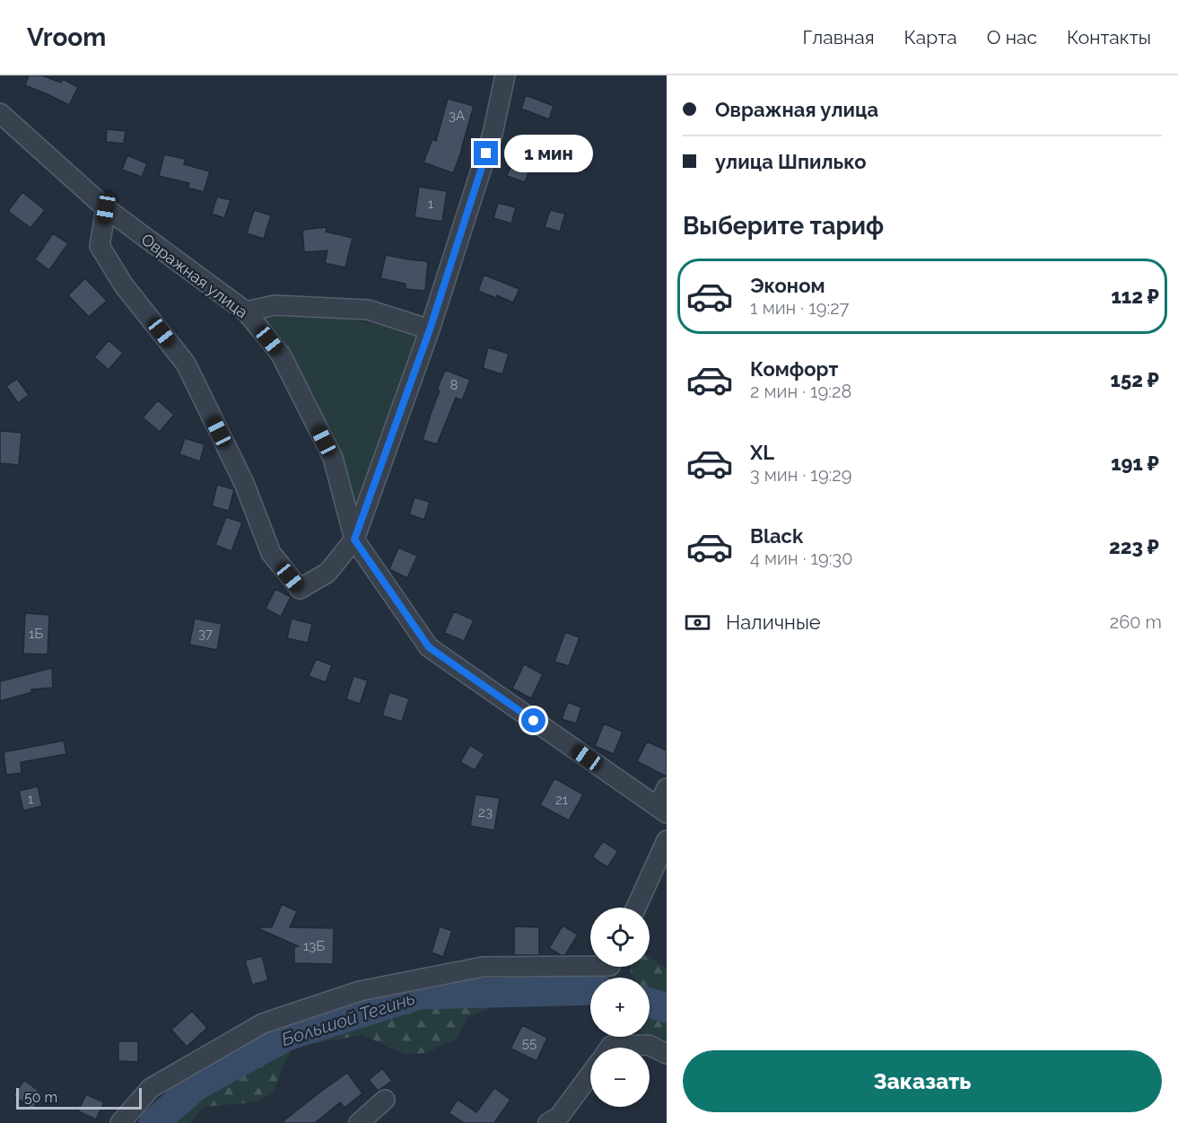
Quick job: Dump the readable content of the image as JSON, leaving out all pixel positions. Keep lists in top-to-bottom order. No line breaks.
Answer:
{"streets":{"street":["Овражная улица"]},"water":["Большой Тегинь"],"house_numbers":["3А","1","8","1Б","37","1","21","23","13Б","55"],"scale_bar":"50 m","page":{"header":"Vroom","nav":["Главная","Карта","О нас","Контакты"],"banner":["Овражная улица","улица Шпилько"],"bubble":"1 мин","heading":"Выберите тариф","list":[{"name":"Эконом","note":"1 мин · 19:27","value":"112 ₽"},{"name":"Комфорт","note":"2 мин · 19:28","value":"152 ₽"},{"name":"XL","note":"3 мин · 19:29","value":"191 ₽"},{"name":"Black","note":"4 мин · 19:30","value":"223 ₽"}],"pay":["Наличные","260 m"],"map_buttons":["+","−"],"buttons":"Заказать","scale":"50 m"}}
